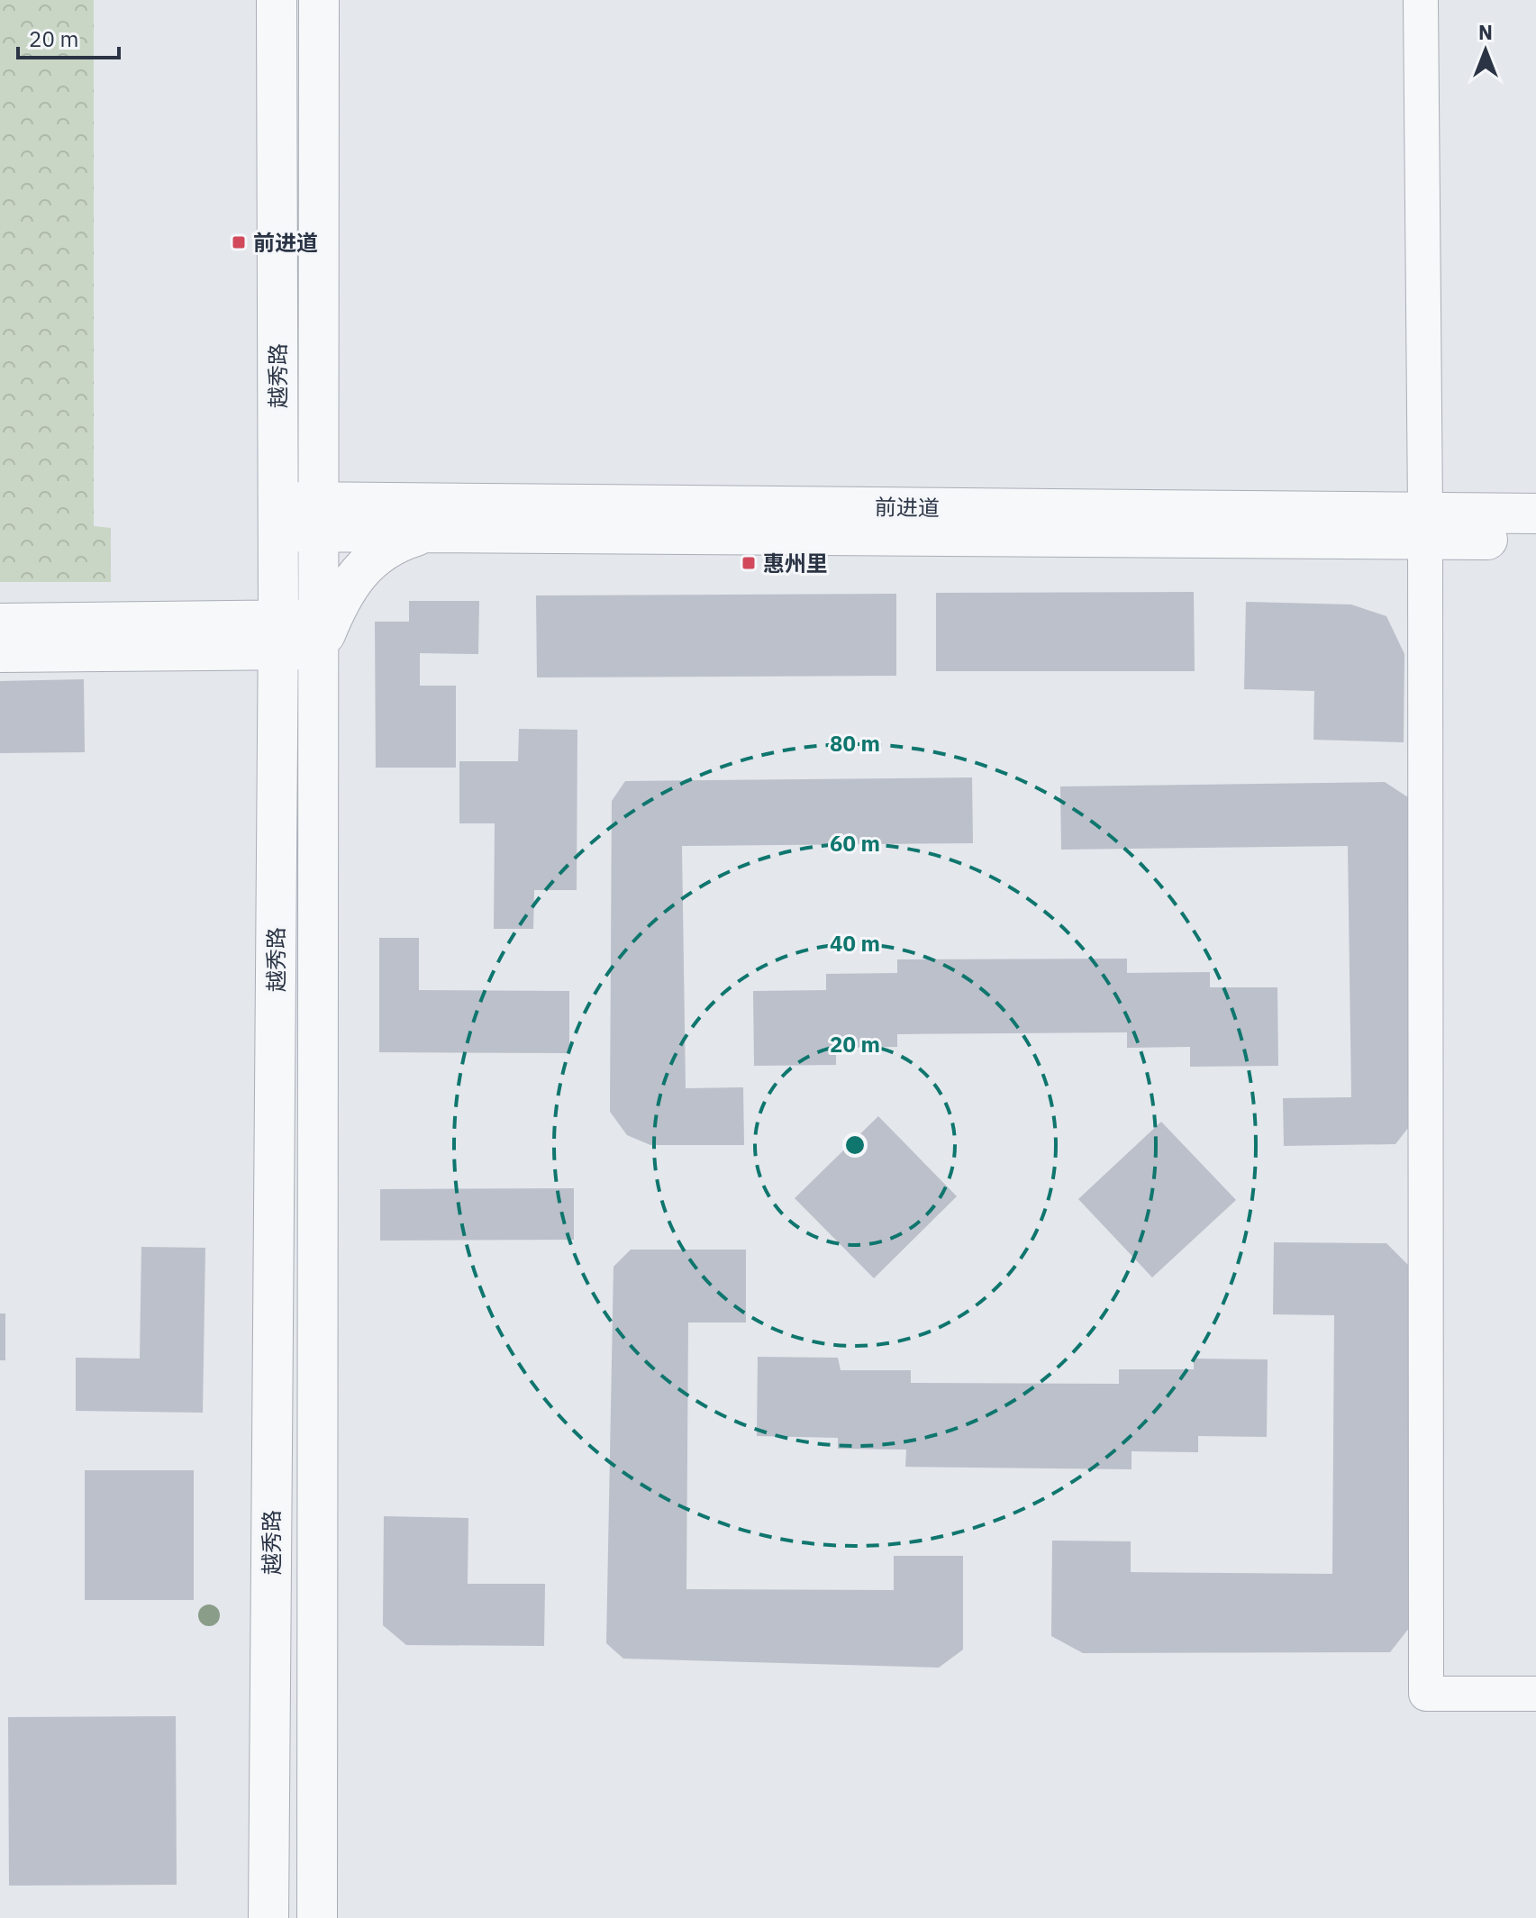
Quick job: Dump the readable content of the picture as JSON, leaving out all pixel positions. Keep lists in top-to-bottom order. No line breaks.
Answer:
{"streets":{"street":["越秀路","前进道"]},"crossings":[["越秀路","前进道"]],"places":{"transit":["前进道","惠州里"]},"scale_bar":"20 m","north":"top","rings":["80 m","60 m","40 m","20 m"]}
